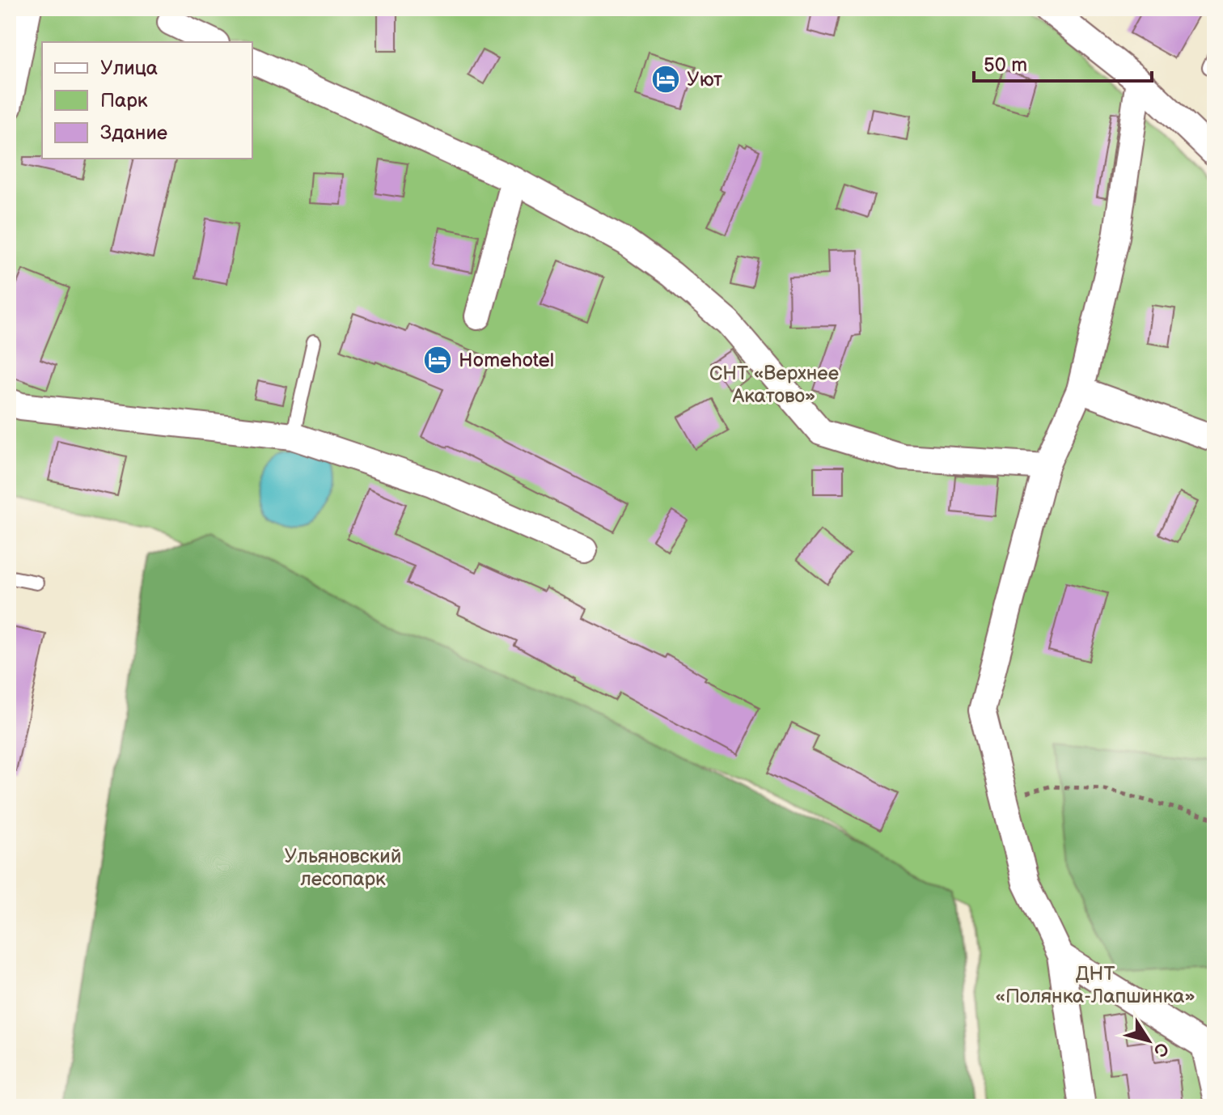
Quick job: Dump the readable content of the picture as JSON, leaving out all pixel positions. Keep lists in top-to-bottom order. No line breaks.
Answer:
{"parks":["СНТ «Верхнее Акатово»","Ульяновский лесопарк","ДНТ «Полянка-Лапшинка»"],"places":{"hotel":["Уют","Homehotel"]},"legend":["Улица","Парк","Здание"],"scale_bar":"50 m","north":"bottom right"}
